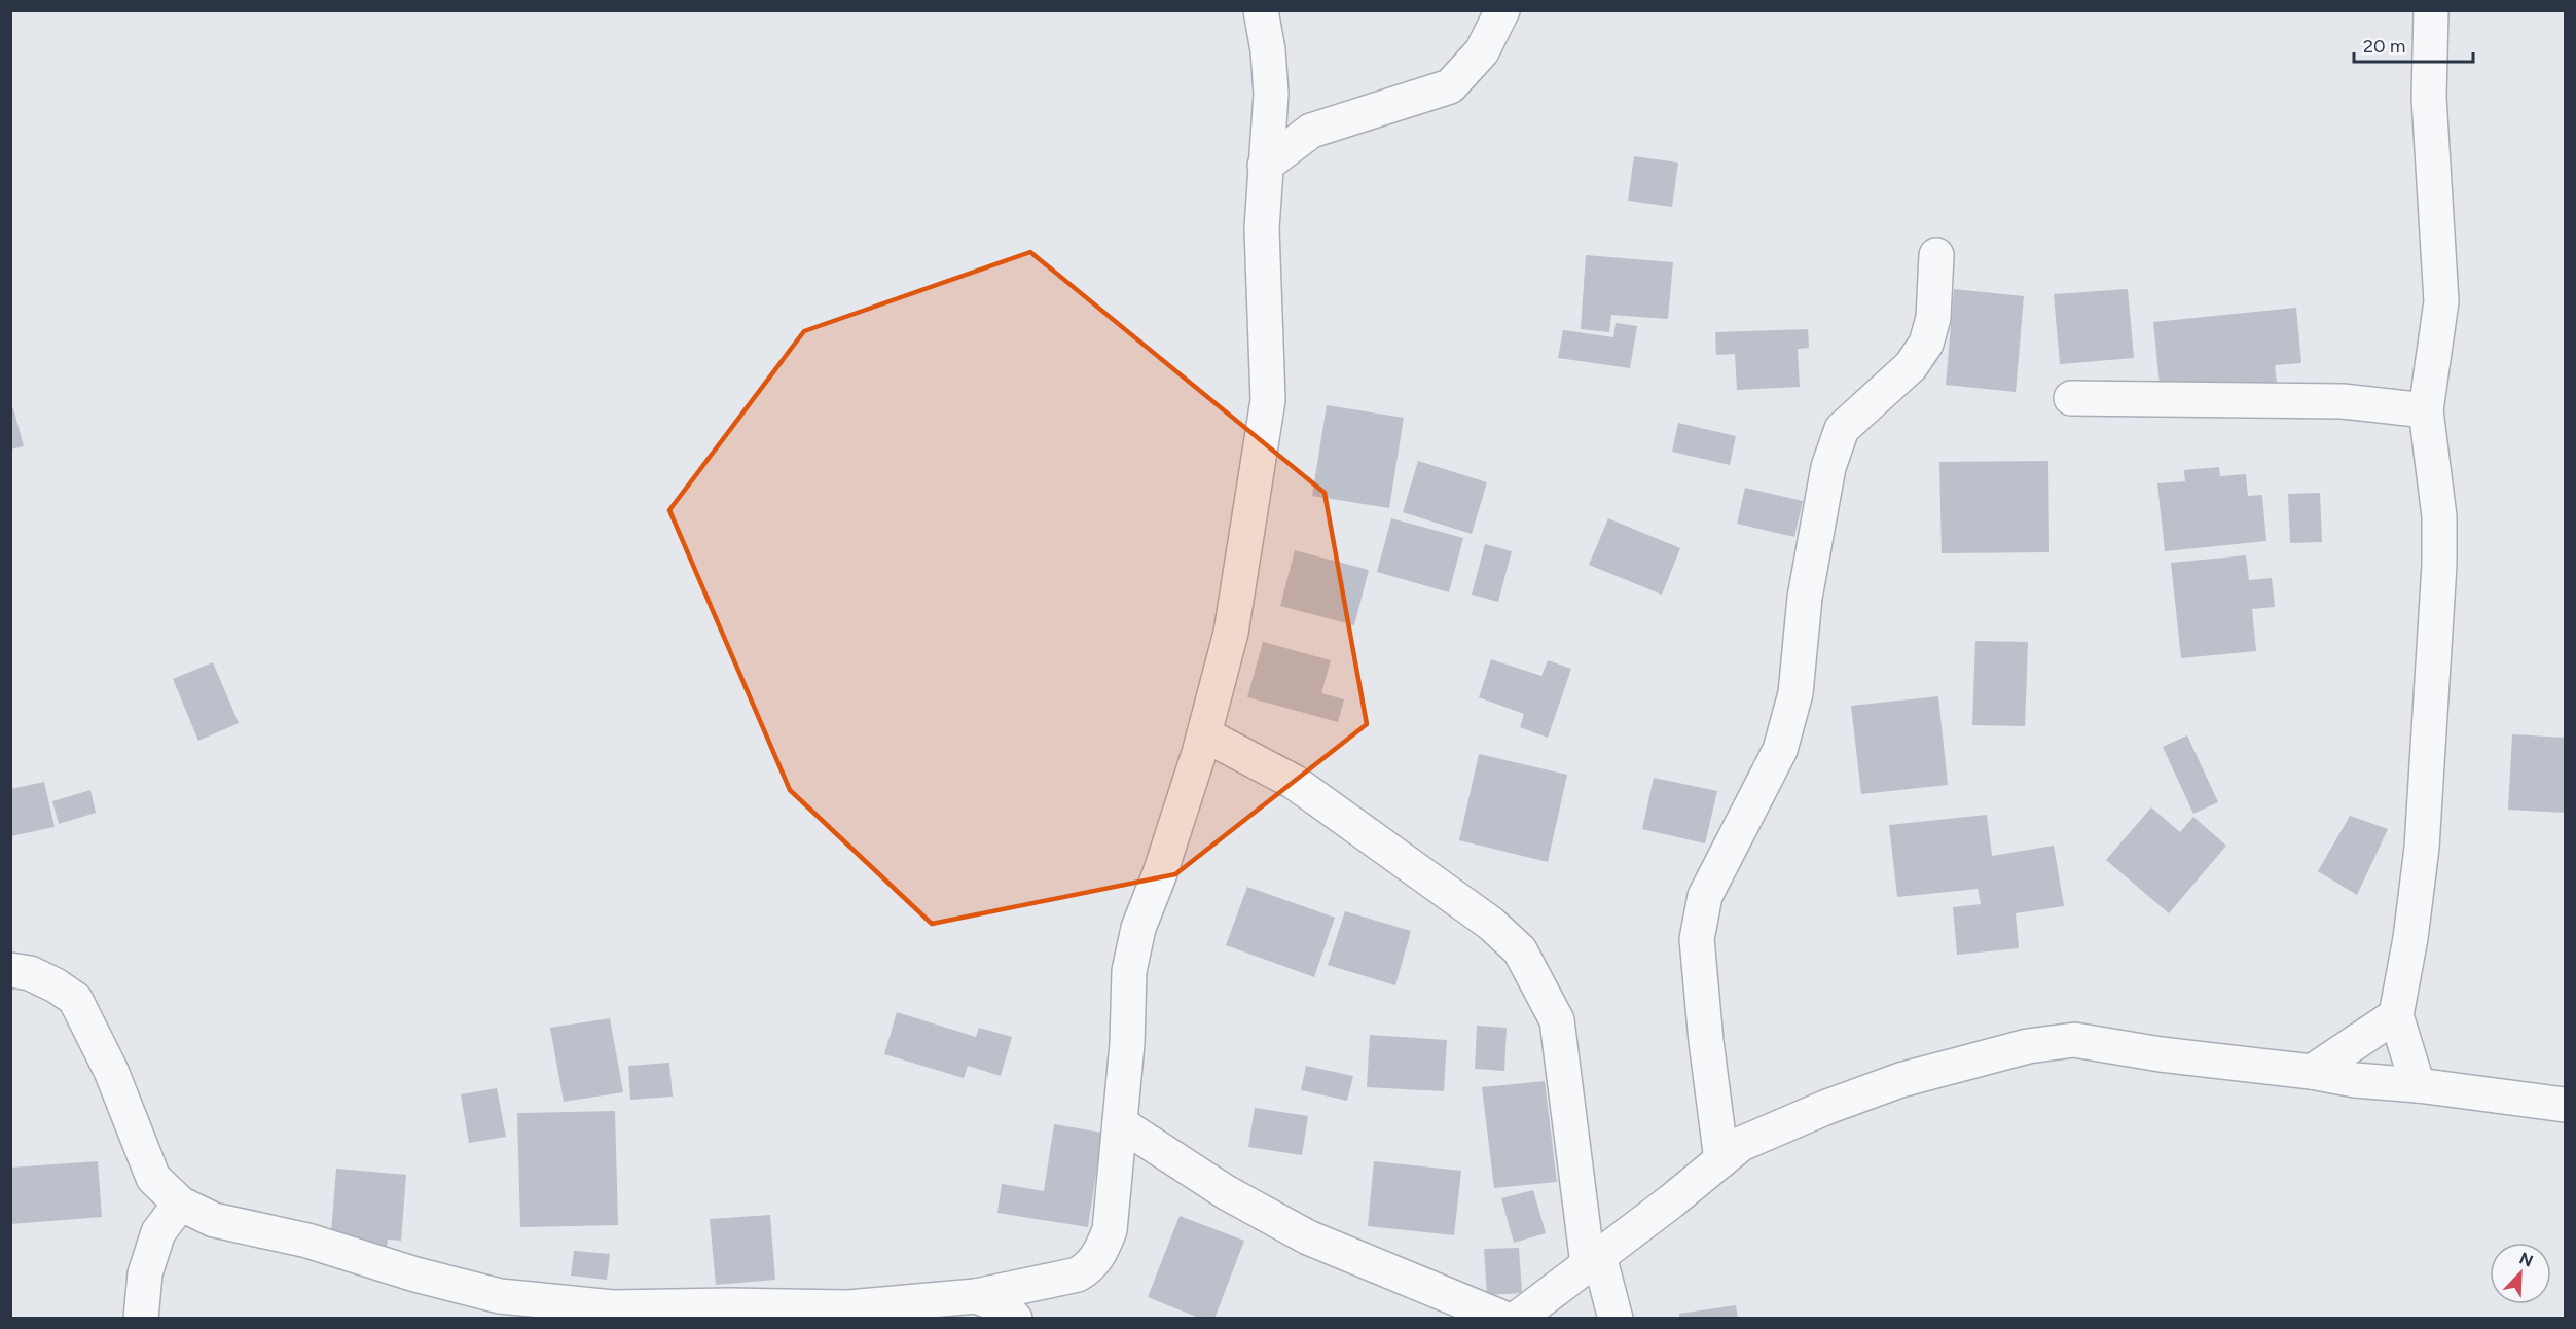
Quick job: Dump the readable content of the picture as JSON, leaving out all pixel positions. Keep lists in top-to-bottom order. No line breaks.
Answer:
{"scale_bar":"20 m","north":"top right"}
